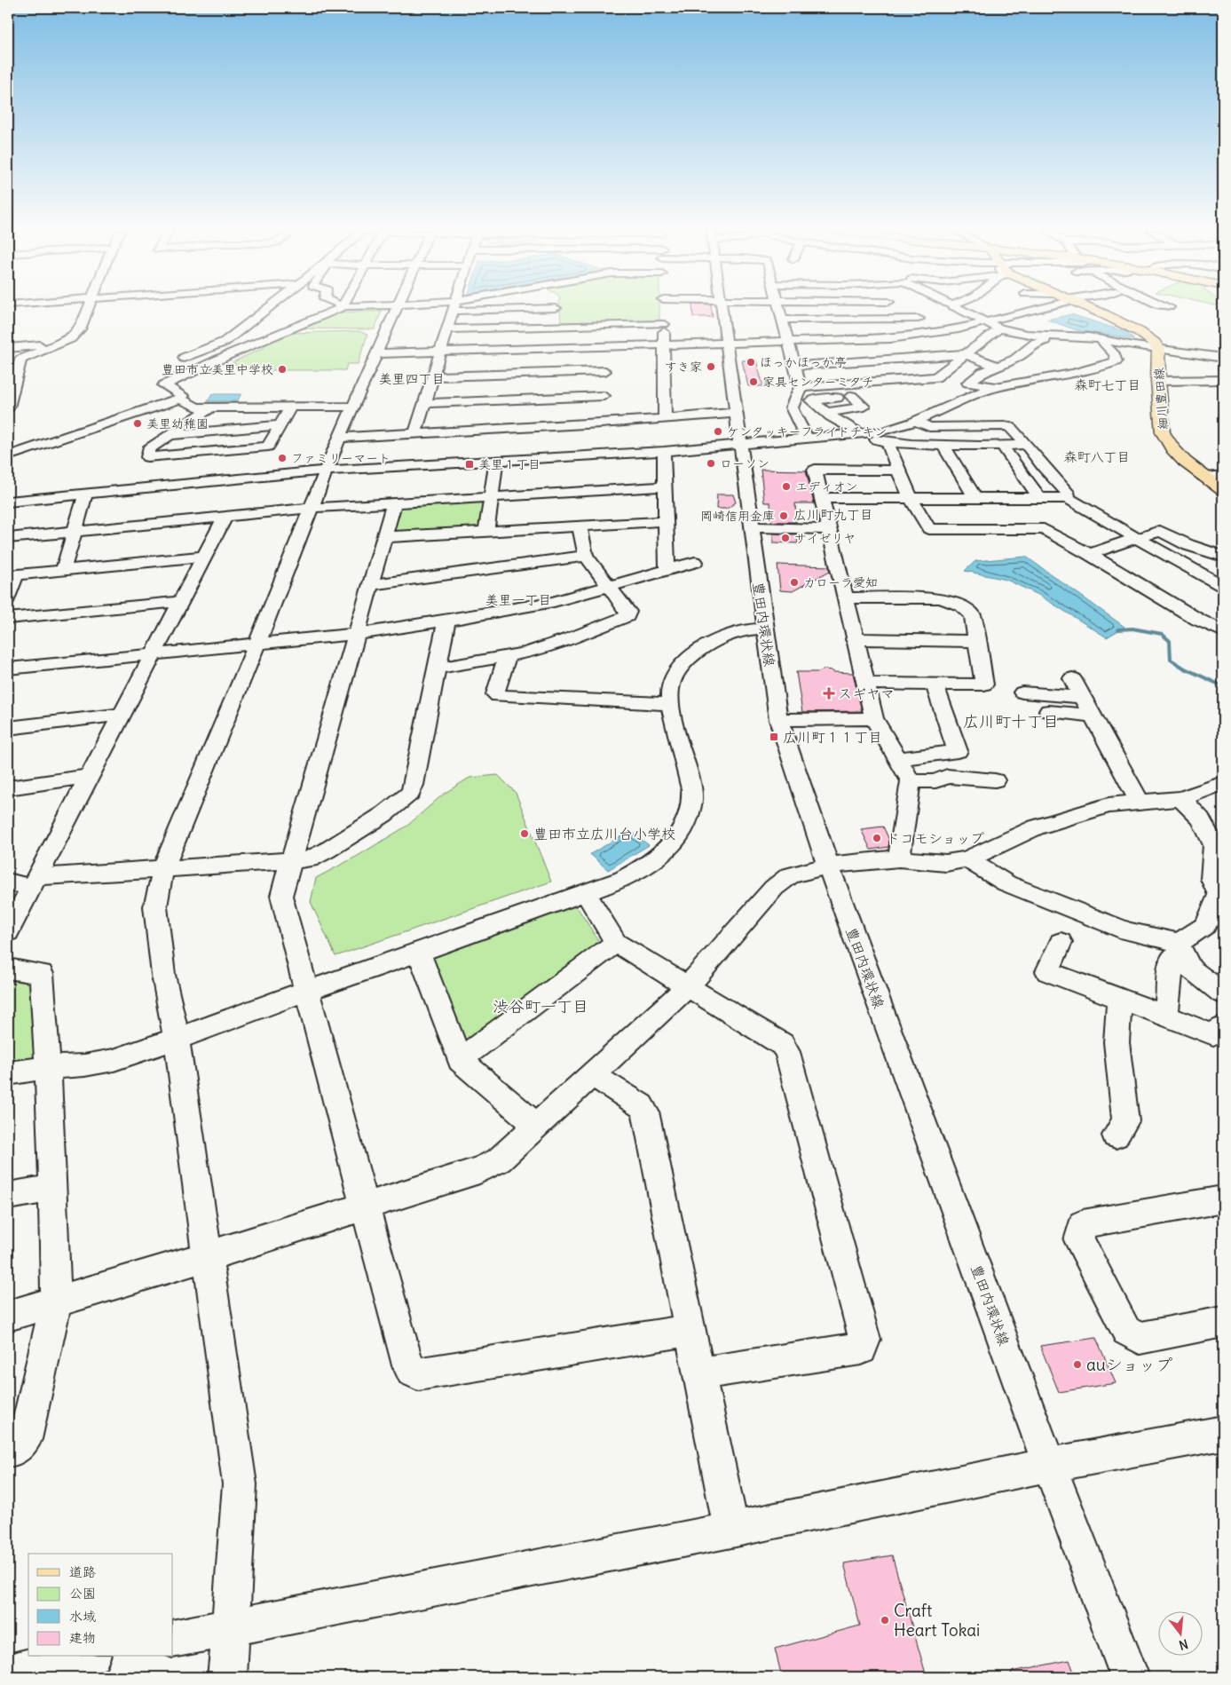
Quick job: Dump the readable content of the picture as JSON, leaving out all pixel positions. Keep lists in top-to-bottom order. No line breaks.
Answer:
{"streets":{"main road":["細川豊田線"],"street":["豊田内環状線"]},"districts":["美里四丁目","森町七丁目","森町八丁目","広川町九丁目","美里一丁目","広川町十丁目","渋谷町一丁目"],"places":{"other":["ほっかほっか亭","すき家","豊田市立美里中学校","家具センターミタチ","美里幼稚園","ケンタッキーフライドチキン","ファミリーマート","ローソン","エディオン","岡崎信用金庫","サイゼリヤ","カローラ愛知","豊田市立広川台小学校","ドコモショップ","auショップ","Craft Heart Tokai"],"transit":["美里１丁目","広川町１１丁目"],"health":["スギヤマ"]},"legend":["道路","公園","水域","建物"],"north":"bottom"}
